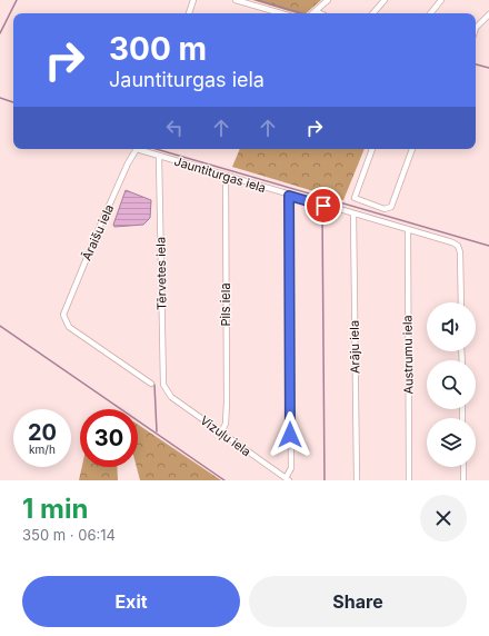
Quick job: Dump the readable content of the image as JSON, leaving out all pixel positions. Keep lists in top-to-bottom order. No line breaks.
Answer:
{"streets":{"street":["Jauntiturgas iela","Āraišu iela","Tērvetes iela","Pils iela","Arāju iela","Austrumu iela","Vizuļu iela"]},"crossings":[["Jauntiturgas iela","Tērvetes iela"],["Jauntiturgas iela","Pils iela"],["Jauntiturgas iela","Arāju iela"],["Jauntiturgas iela","Austrumu iela"],["Tērvetes iela","Vizuļu iela"],["Pils iela","Vizuļu iela"]],"page":{"turn":["300 m","Jauntiturgas iela"],"speed":"20 km/h","limit":"30","heading":["1 min","350 m · 06:14"],"buttons":["Exit","Share"]}}
